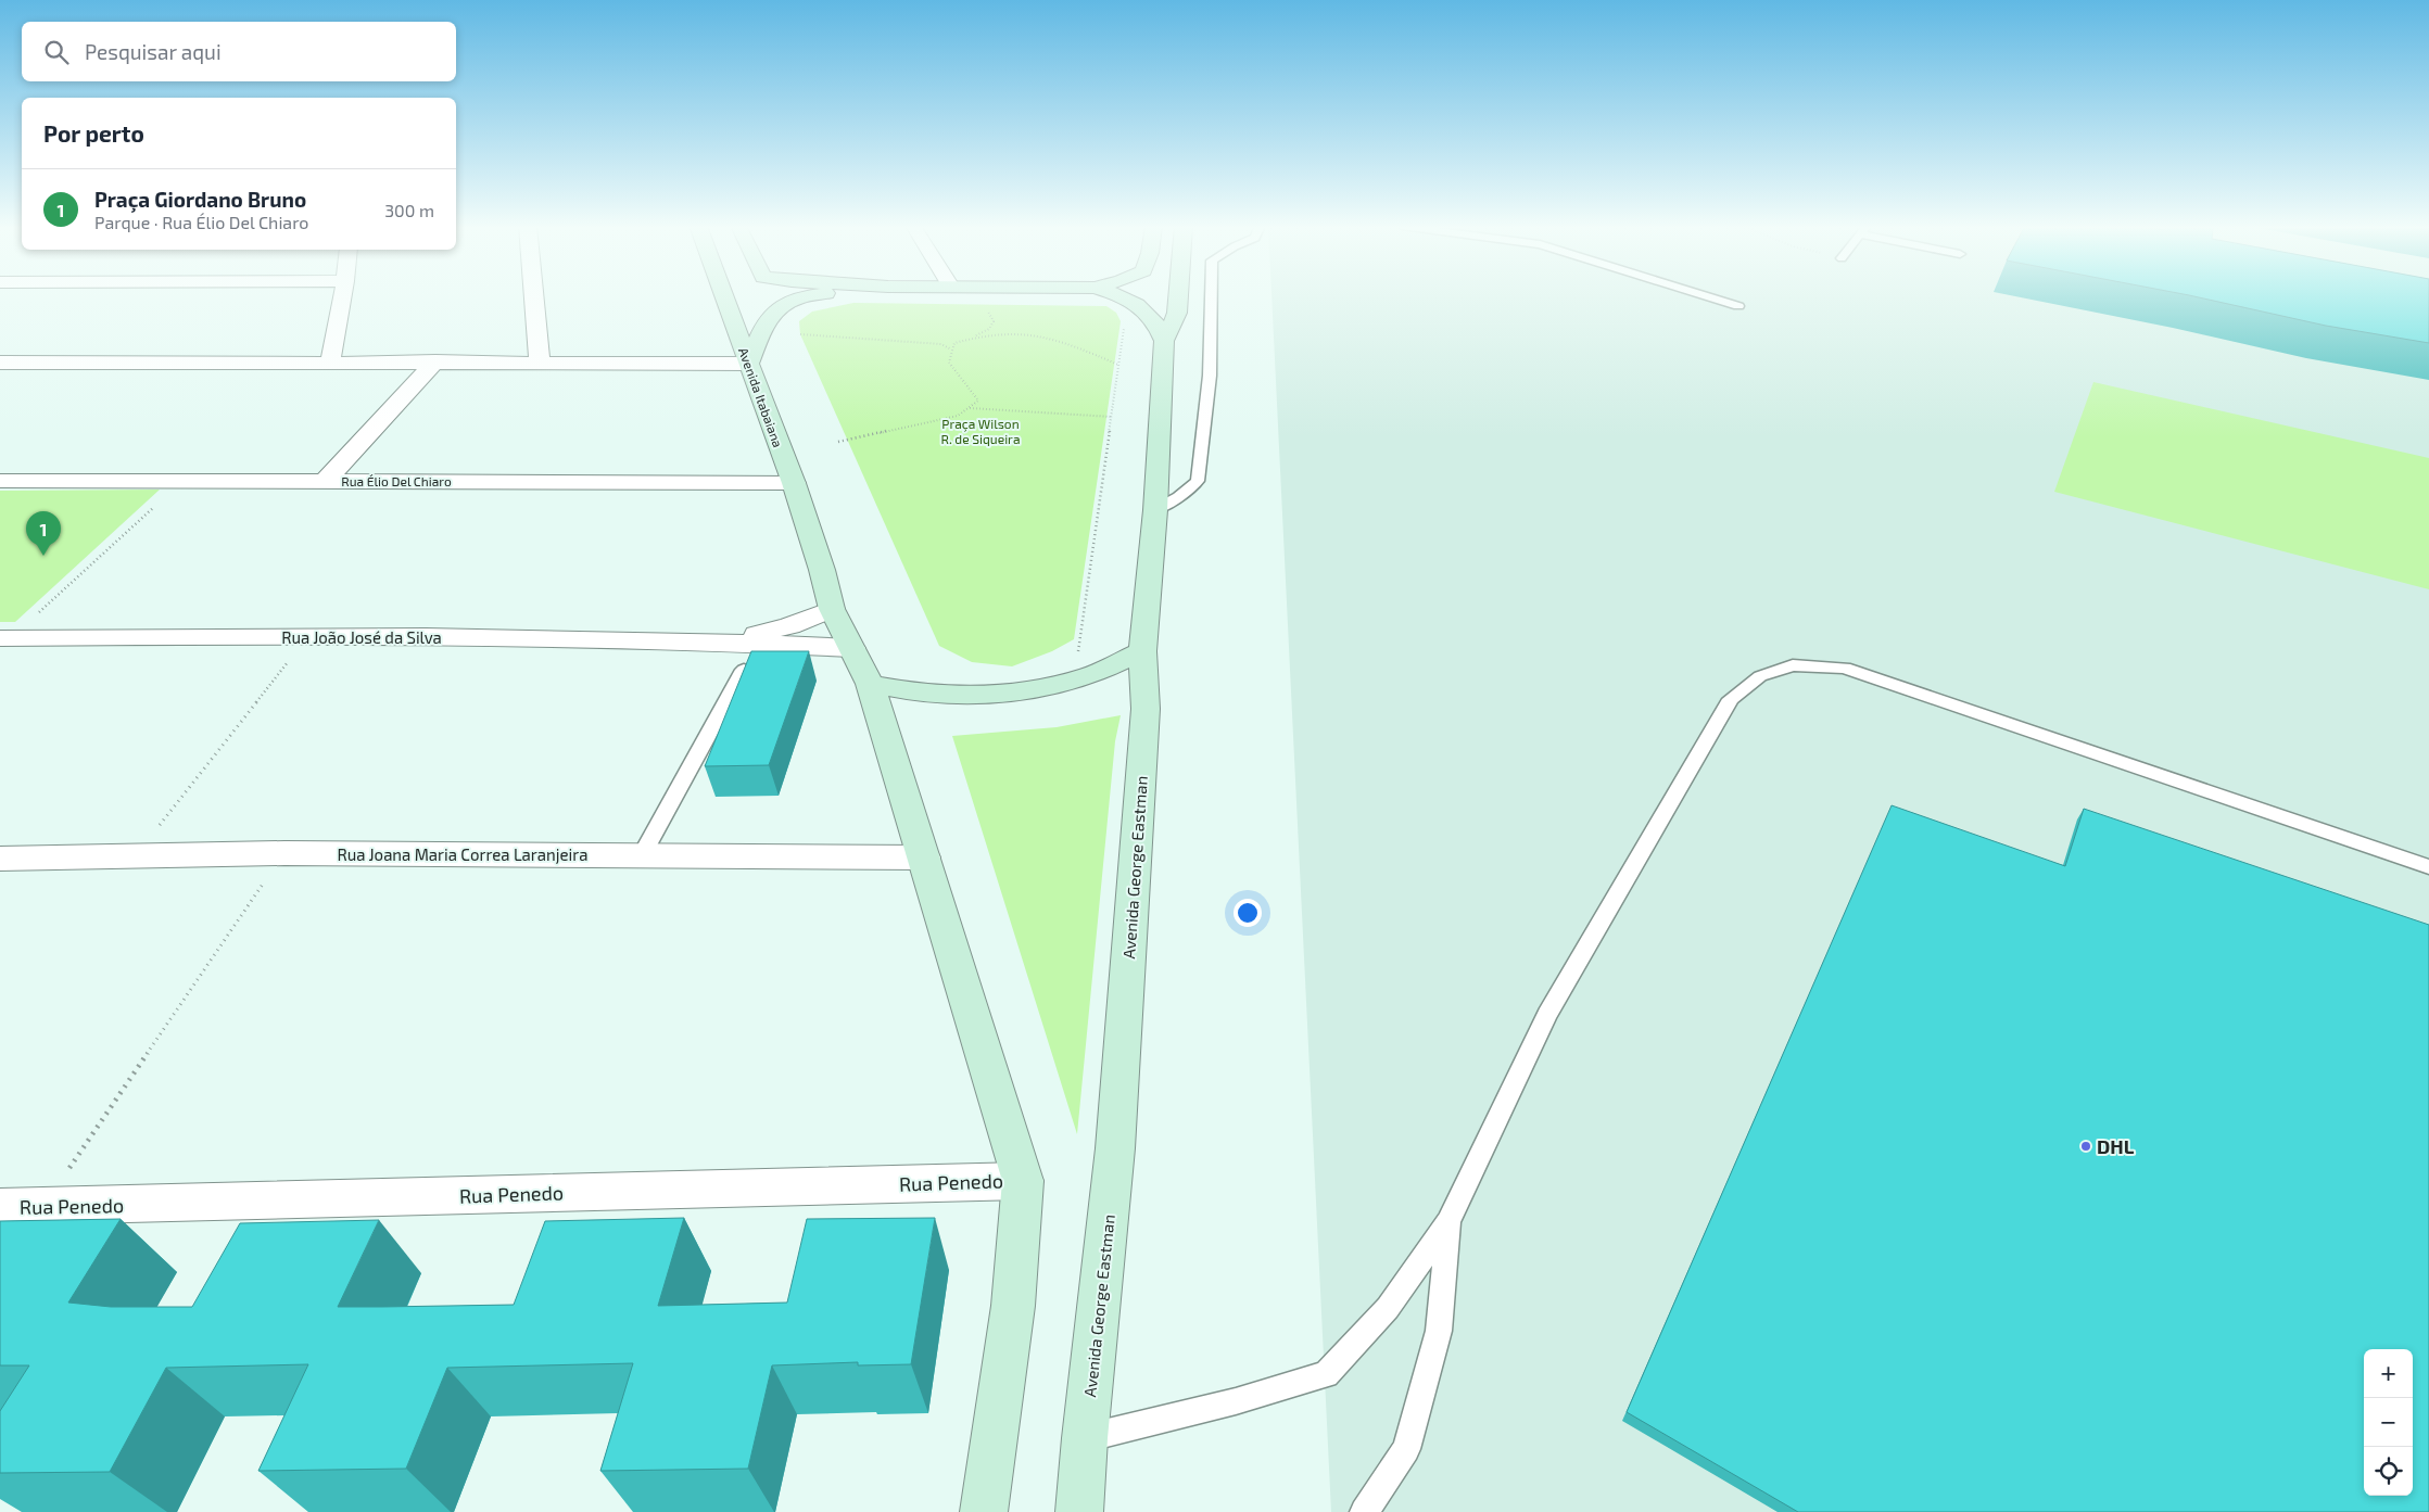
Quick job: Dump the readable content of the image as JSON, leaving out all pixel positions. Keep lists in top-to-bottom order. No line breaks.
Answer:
{"streets":{"main road":["Avenida Itabaiana","Avenida George Eastman"],"street":["Rua Élio Del Chiaro","Rua João José da Silva","Rua Joana Maria Correa Laranjeira","Rua Penedo"]},"crossings":[["Avenida Itabaiana","Rua Élio Del Chiaro"],["Avenida Itabaiana","Rua João José da Silva"]],"parks":["Praça Wilson R. de Siqueira"],"places":["DHL"],"page":{"search":"Pesquisar aqui","heading":"Por perto","list":[{"mark":"1","name":"Praça Giordano Bruno","note":"Parque · Rua Élio Del Chiaro","value":"300 m"}],"pins":"1","map_buttons":["+","−"]}}
